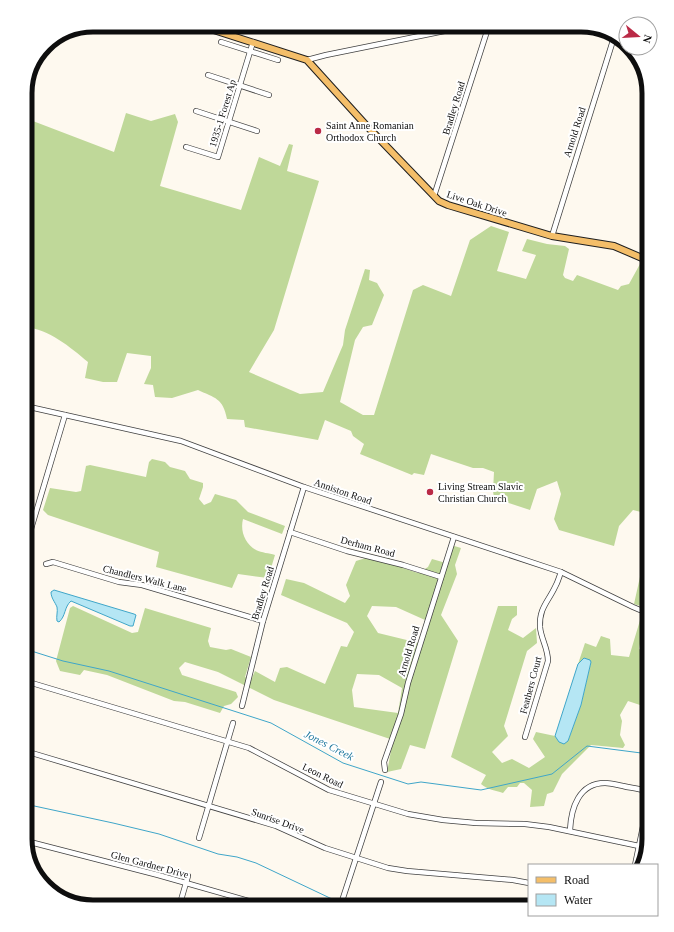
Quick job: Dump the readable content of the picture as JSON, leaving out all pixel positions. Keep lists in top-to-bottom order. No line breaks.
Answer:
{"streets":{"main road":["Live Oak Drive"],"street":["Bradley Road","1935-1 Forest Ap","Arnold Road","Anniston Road","Derham Road","Chandlers Walk Lane","Feathers Court","Leon Road","Sunrise Drive","Glen Gardner Drive"]},"crossings":[["Bradley Road","Live Oak Drive"],["Bradley Road","Anniston Road"],["Bradley Road","Derham Road"],["Bradley Road","Chandlers Walk Lane"],["Arnold Road","Live Oak Drive"],["Arnold Road","Anniston Road"],["Arnold Road","Derham Road"],["Anniston Road","Feathers Court"]],"water":["Jones Creek"],"places":["Saint Anne Romanian Orthodox Church","Living Stream Slavic Christian Church"],"legend":["Road","Water"],"north":"right"}
